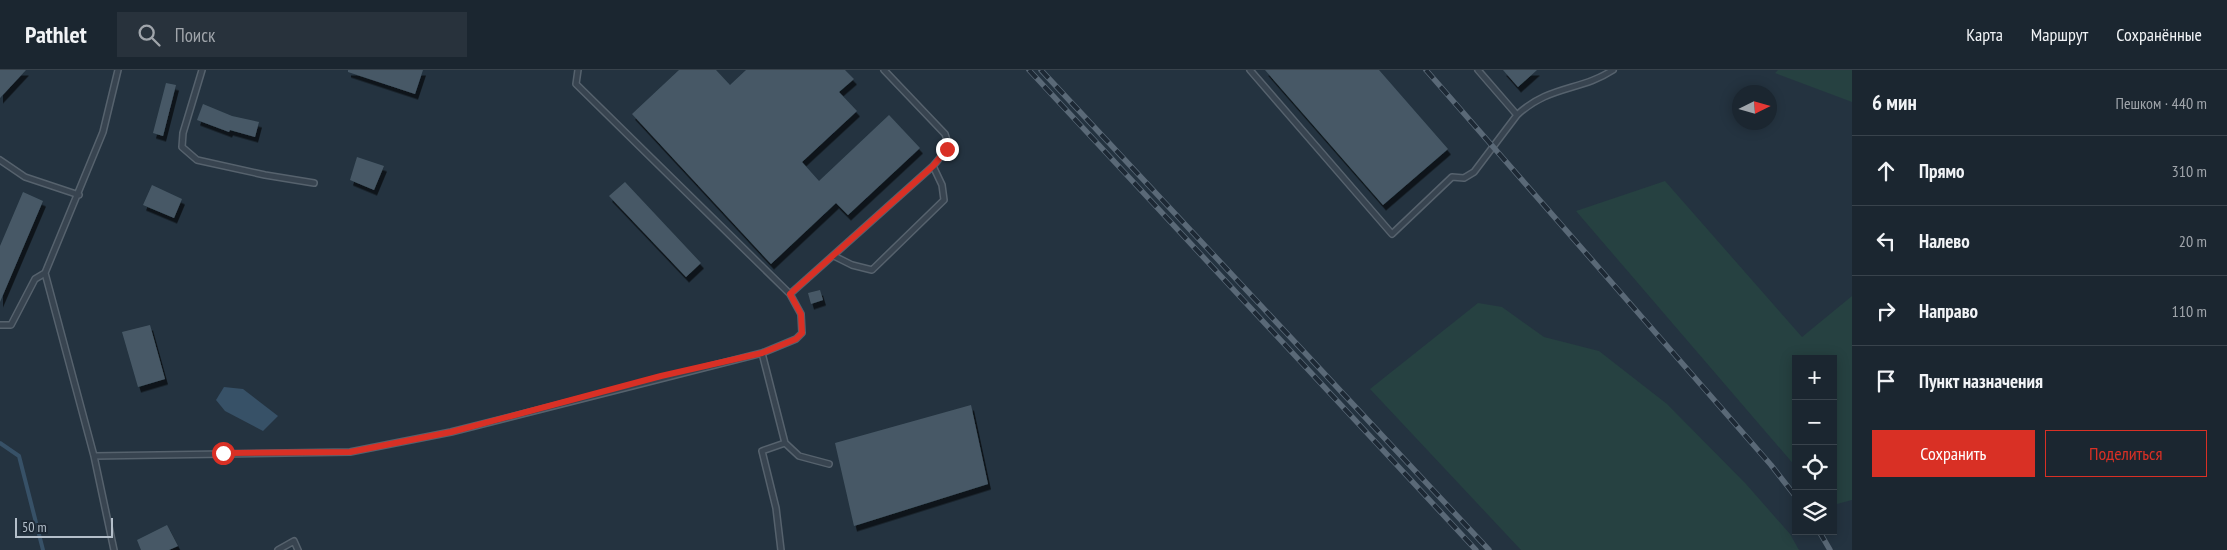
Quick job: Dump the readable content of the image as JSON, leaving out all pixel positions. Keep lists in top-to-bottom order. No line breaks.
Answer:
{"scale_bar":"50 m","north":"right","page":{"header":"Pathlet","search":"Поиск","nav":["Карта","Маршрут","Сохранённые"],"heading":["6 мин","Пешком · 440 m"],"list":[["Прямо","310 m"],["Налево","20 m"],["Направо","110 m"],"Пункт назначения"],"map_buttons":["+","−"],"buttons":["Сохранить","Поделиться"],"scale":"50 m"}}
